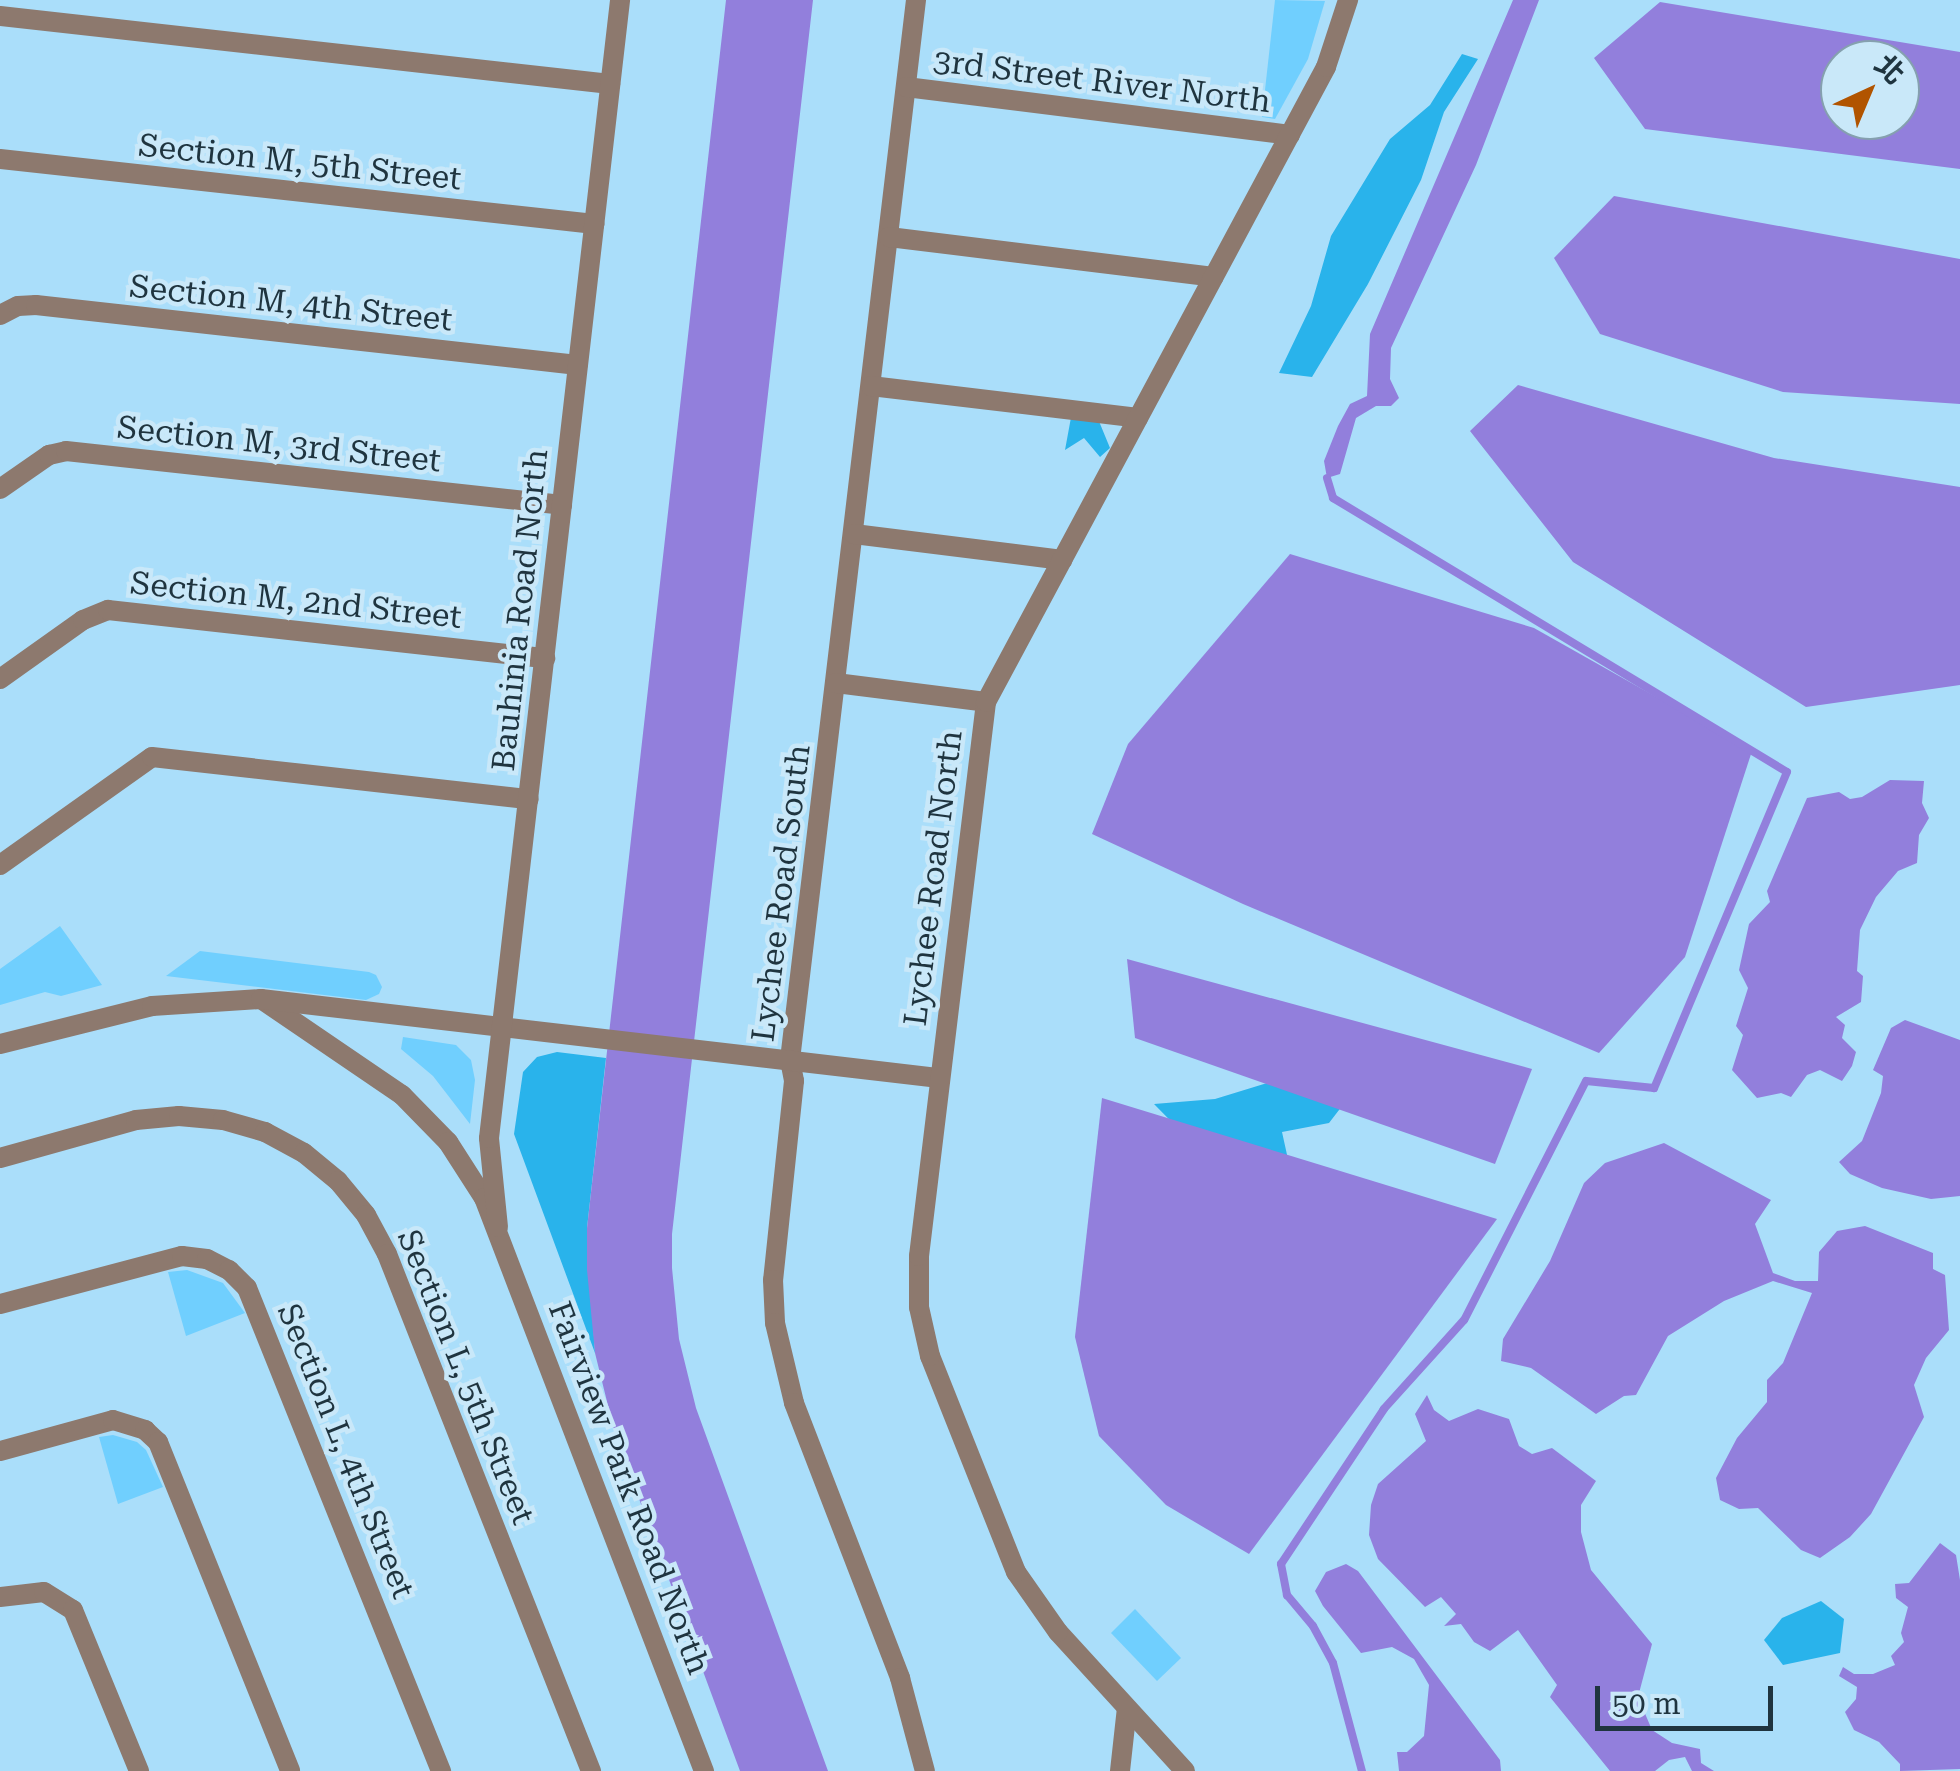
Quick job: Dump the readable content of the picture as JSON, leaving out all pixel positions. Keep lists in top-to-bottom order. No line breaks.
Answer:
{"streets":{"street":["3rd Street River North","Section M, 5th Street","Section M, 4th Street","Section M, 3rd Street","Section M, 2nd Street","Bauhinia Road North","Lychee Road North","Lychee Road South","Section L, 5th Street","Section L, 4th Street","Fairview Park Road North"]},"crossings":[["3rd Street River North","Lychee Road North"],["3rd Street River North","Lychee Road South"],["Section M, 5th Street","Bauhinia Road North"],["Section M, 4th Street","Bauhinia Road North"],["Section M, 3rd Street","Bauhinia Road North"],["Section M, 2nd Street","Bauhinia Road North"],["Bauhinia Road North","Fairview Park Road North"]],"scale_bar":"50 m","north":"top right"}
